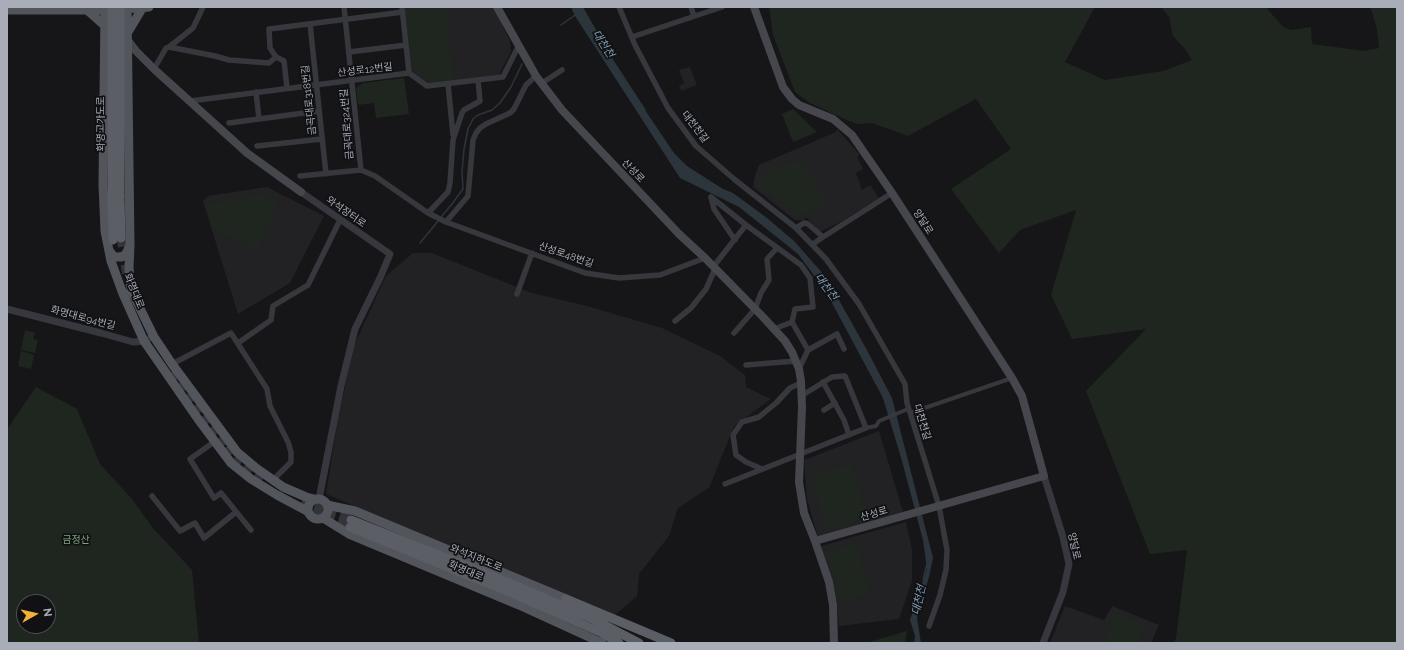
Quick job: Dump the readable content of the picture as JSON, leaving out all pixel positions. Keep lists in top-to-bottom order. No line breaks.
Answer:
{"streets":{"highway":["화명고가도로","와석지하도로"],"main road":["산성로","와석장터로","양달로","화명대로"],"street":["산성로12번길","금곡대로318번길","금곡대로324번길","대천천길","산성로48번길","화명대로94번길"]},"crossings":[["산성로12번길","금곡대로318번길"],["산성로12번길","금곡대로324번길"],["산성로12번길","와석장터로"],["화명고가도로","와석장터로"],["화명고가도로","화명대로"],["금곡대로324번길","산성로48번길"],["대천천길","산성로"],["산성로","산성로48번길"],["와석장터로","화명대로"],["화명대로","화명대로94번길"]],"water":["대천천"],"parks":["금정산"],"north":"right"}
